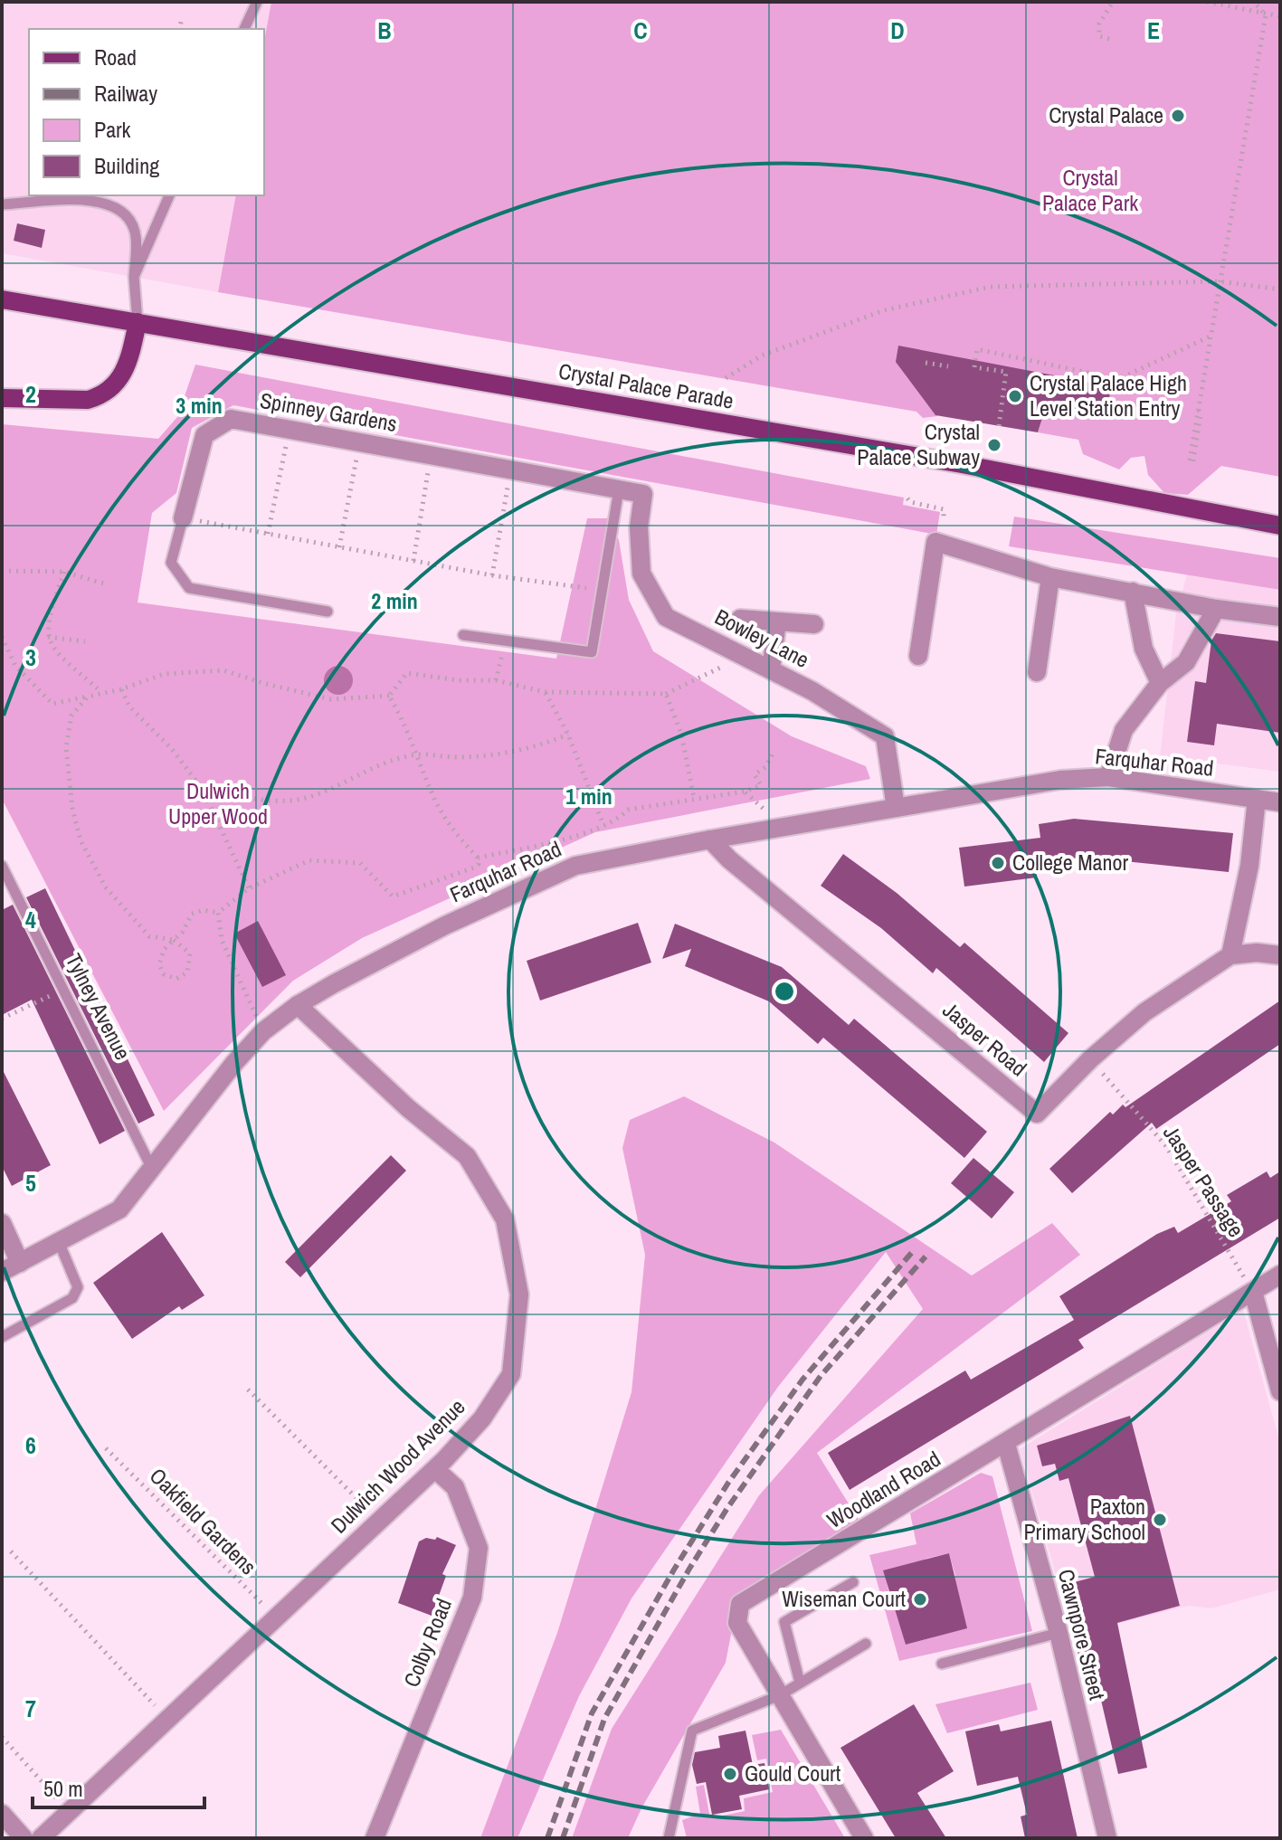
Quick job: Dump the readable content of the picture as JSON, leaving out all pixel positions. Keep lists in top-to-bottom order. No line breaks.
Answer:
{"streets":{"main road":["Crystal Palace Parade"],"street":["Spinney Gardens","Bowley Lane","Farquhar Road","Jasper Road","Dulwich Wood Avenue","Woodland Road","Cawnpore Street","Colby Road"],"lane":["Tylney Avenue"],"path":["Jasper Passage","Oakfield Gardens"]},"crossings":[["Spinney Gardens","Bowley Lane"],["Bowley Lane","Farquhar Road"],["Farquhar Road","Tylney Avenue"],["Farquhar Road","Jasper Road"],["Farquhar Road","Dulwich Wood Avenue"],["Jasper Road","Jasper Passage"],["Jasper Passage","Woodland Road"],["Dulwich Wood Avenue","Oakfield Gardens"],["Dulwich Wood Avenue","Colby Road"],["Woodland Road","Cawnpore Street"]],"parks":["Crystal Palace Park","Dulwich Upper Wood"],"places":["Crystal Palace","Crystal Palace High Level Station Entry","Crystal Palace Subway","College Manor","Paxton Primary School","Wiseman Court","Gould Court"],"legend":["Road","Railway","Park","Building"],"scale_bar":"50 m","grid":{"columns":["B","C","D","E"],"rows":["2","3","4","5","6","7"]},"rings":["3 min","2 min","1 min"]}
